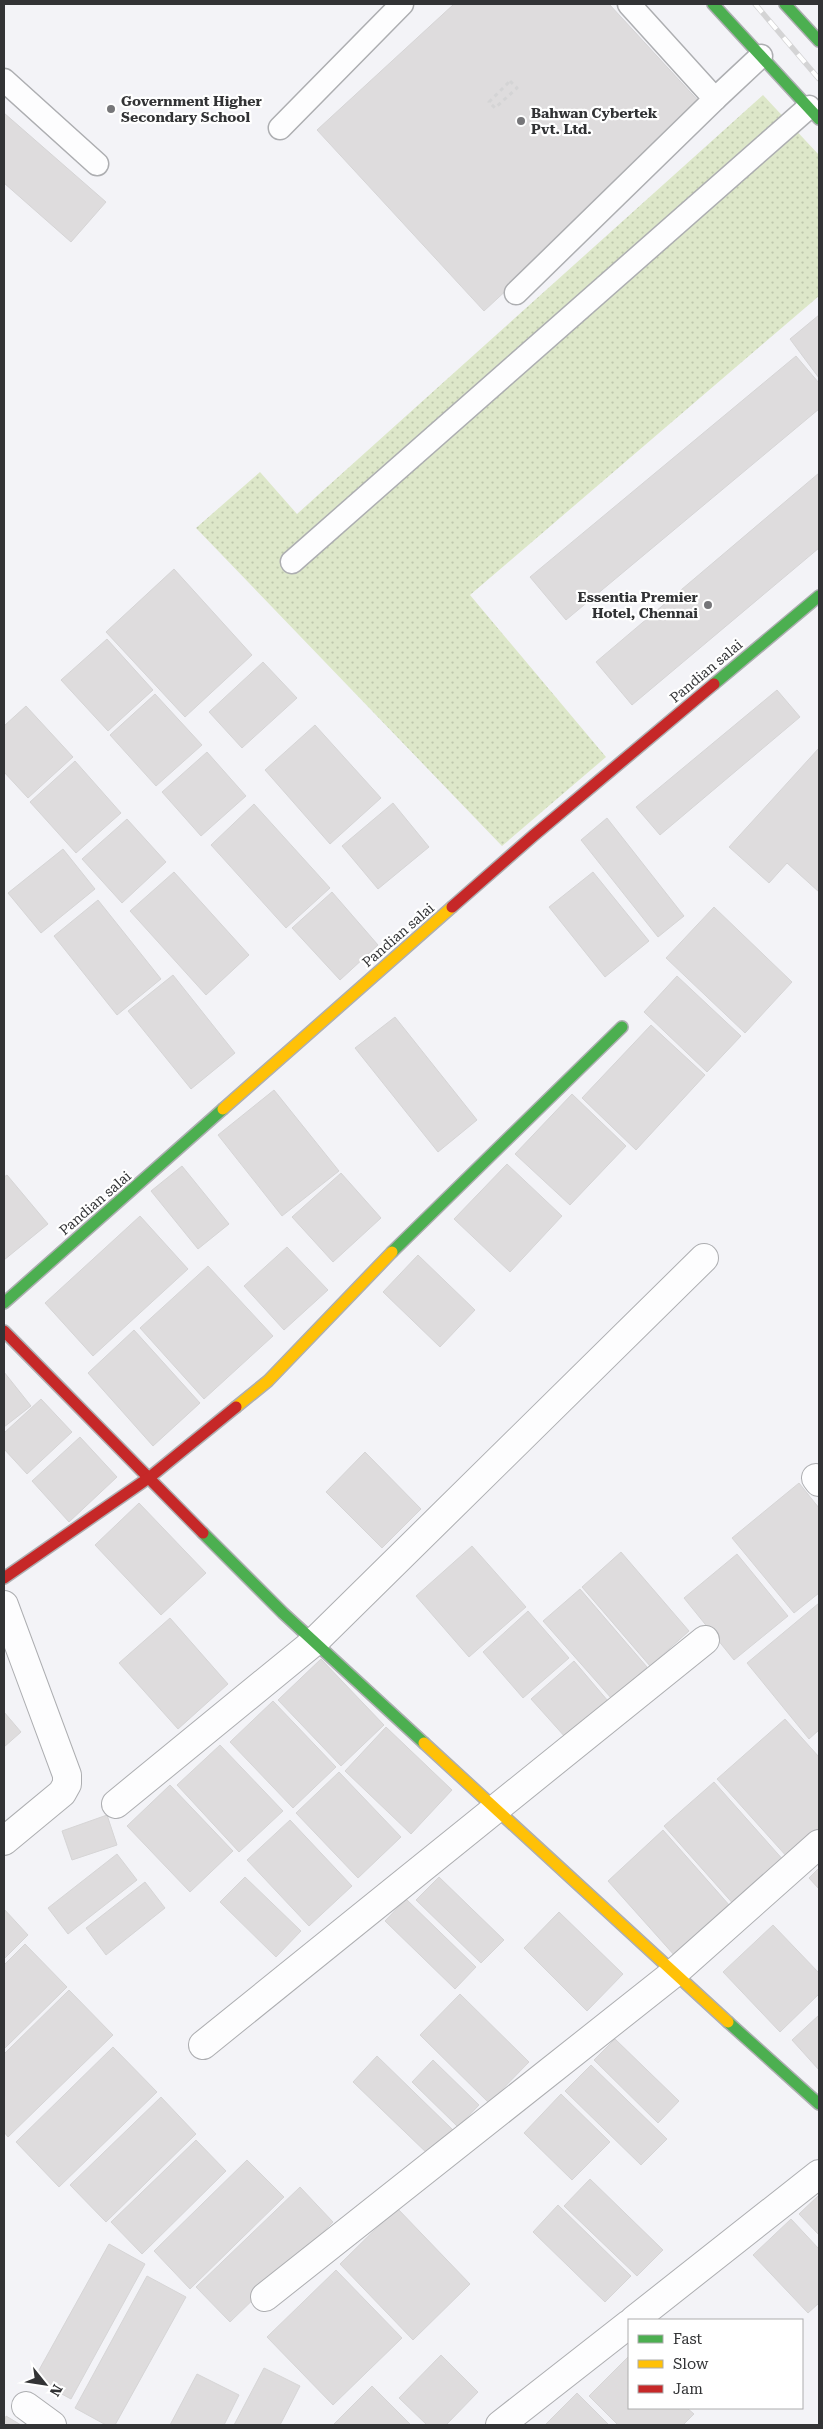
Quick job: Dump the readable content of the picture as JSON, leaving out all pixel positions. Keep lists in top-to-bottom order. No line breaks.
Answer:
{"streets":{"street":["Pandian salai"]},"places":["Government Higher Secondary School","Bahwan Cybertek Pvt. Ltd.","Essentia Premier Hotel, Chennai"],"legend":["Fast","Slow","Jam"],"north":"bottom right"}
